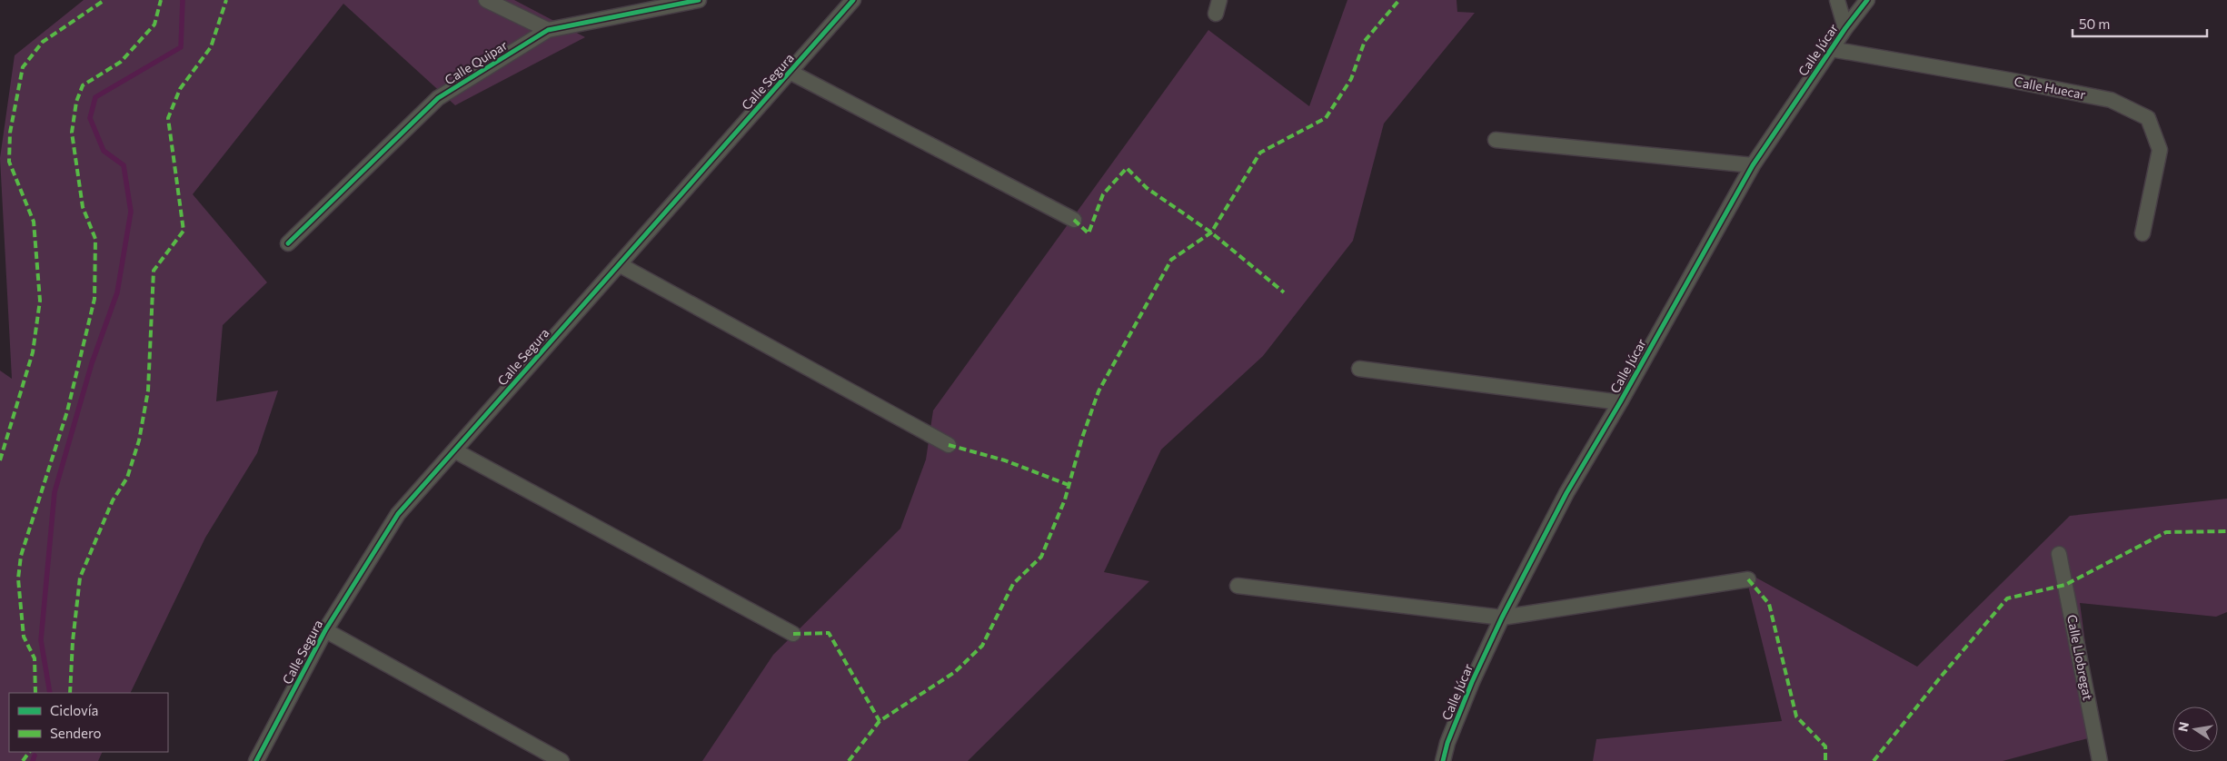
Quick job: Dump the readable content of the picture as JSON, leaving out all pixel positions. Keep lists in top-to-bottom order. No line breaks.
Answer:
{"streets":{"street":["Calle Júcar","Calle Quipar","Calle Segura","Calle Huecar","Calle Llobregat"]},"crossings":[["Calle Júcar","Calle Huecar"]],"legend":["Ciclovía","Sendero"],"scale_bar":"50 m","north":"left"}
